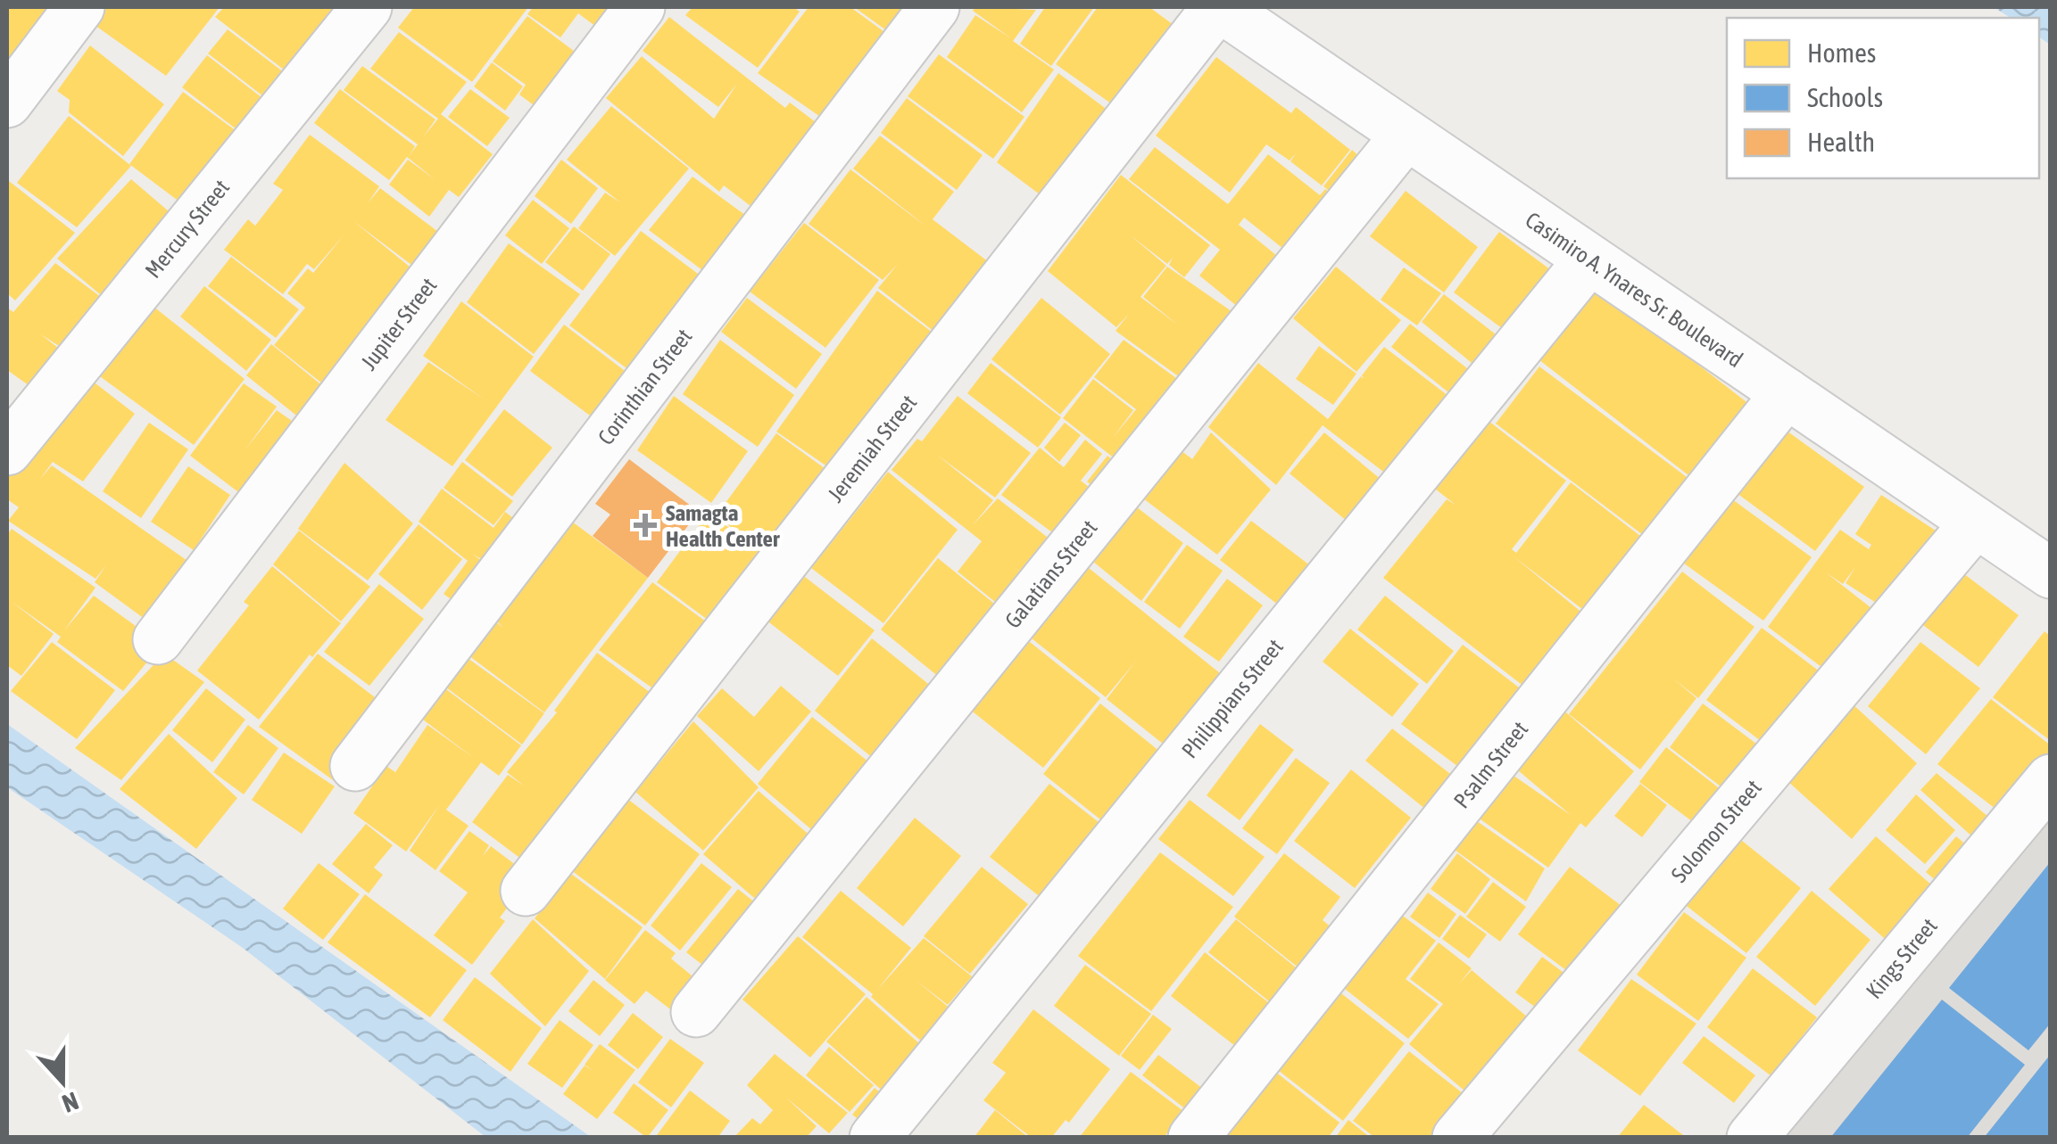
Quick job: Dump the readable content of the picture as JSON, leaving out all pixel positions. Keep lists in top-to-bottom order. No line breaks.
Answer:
{"streets":{"street":["Mercury Street","Casimiro A. Ynares Sr. Boulevard","Jupiter Street","Corinthian Street","Jeremiah Street","Galatians Street","Philippians Street","Psalm Street","Solomon Street","Kings Street"]},"crossings":[["Casimiro A. Ynares Sr. Boulevard","Jeremiah Street"],["Casimiro A. Ynares Sr. Boulevard","Galatians Street"],["Casimiro A. Ynares Sr. Boulevard","Philippians Street"],["Casimiro A. Ynares Sr. Boulevard","Psalm Street"],["Casimiro A. Ynares Sr. Boulevard","Solomon Street"]],"places":{"health":["Samagta Health Center"]},"legend":["Homes","Schools","Health"],"north":"bottom"}
